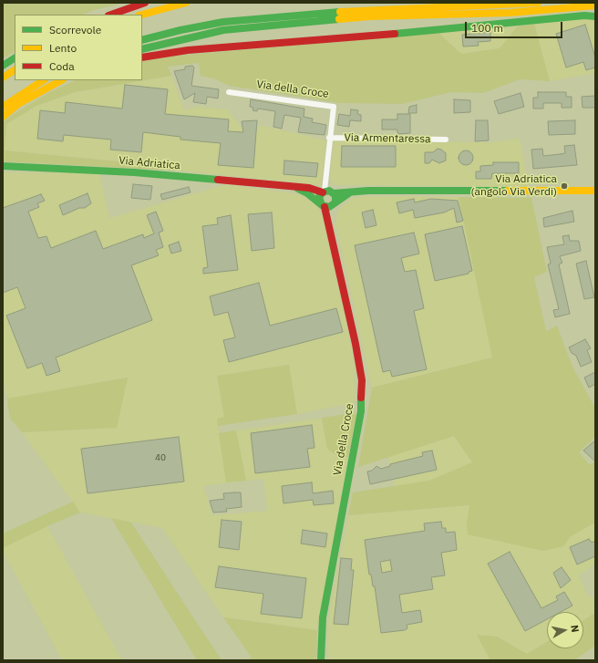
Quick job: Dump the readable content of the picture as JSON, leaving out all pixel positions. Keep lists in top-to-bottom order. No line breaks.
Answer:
{"streets":{"main road":["Via della Croce","Via Adriatica"],"street":["Via Armentaressa"]},"crossings":[["Via della Croce","Via Armentaressa"],["Via della Croce","Via Adriatica"]],"places":["Via Adriatica (angolo Via Verdi)"],"house_numbers":["40"],"legend":["Scorrevole","Lento","Coda"],"scale_bar":"100 m","north":"right"}
